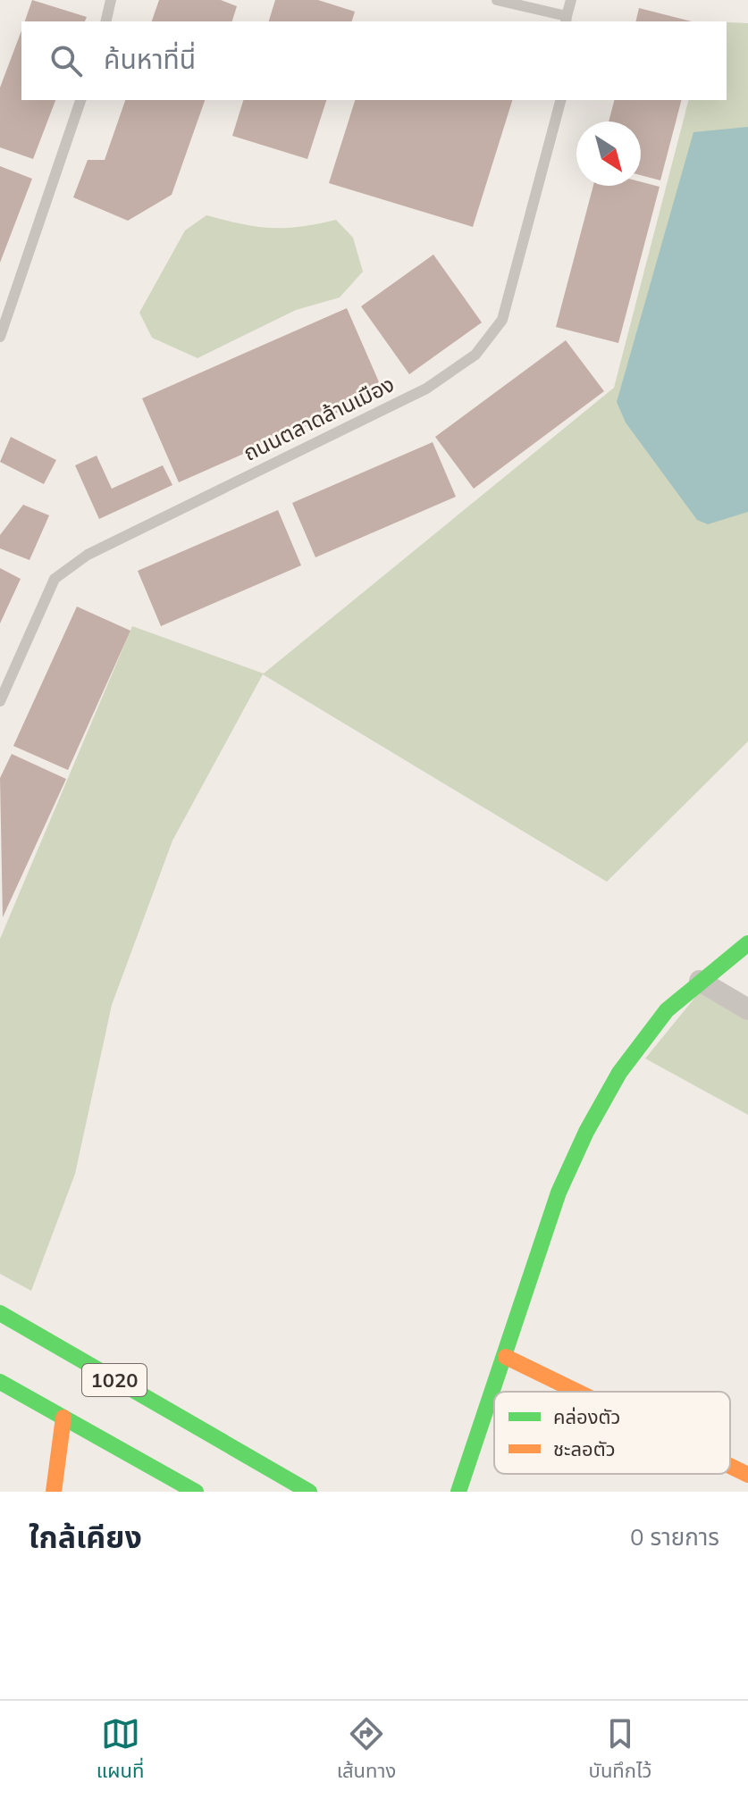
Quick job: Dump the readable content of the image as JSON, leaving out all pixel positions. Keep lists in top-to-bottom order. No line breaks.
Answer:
{"streets":{"street":["1020"],"lane":["ถนนตลาดล้านเมือง"]},"legend":["คล่องตัว","ชะลอตัว"],"north":"bottom right","page":{"search":"ค้นหาที่นี่","heading":["ใกล้เคียง","0 รายการ"],"nav":["แผนที่","เส้นทาง","บันทึกไว้"]}}
